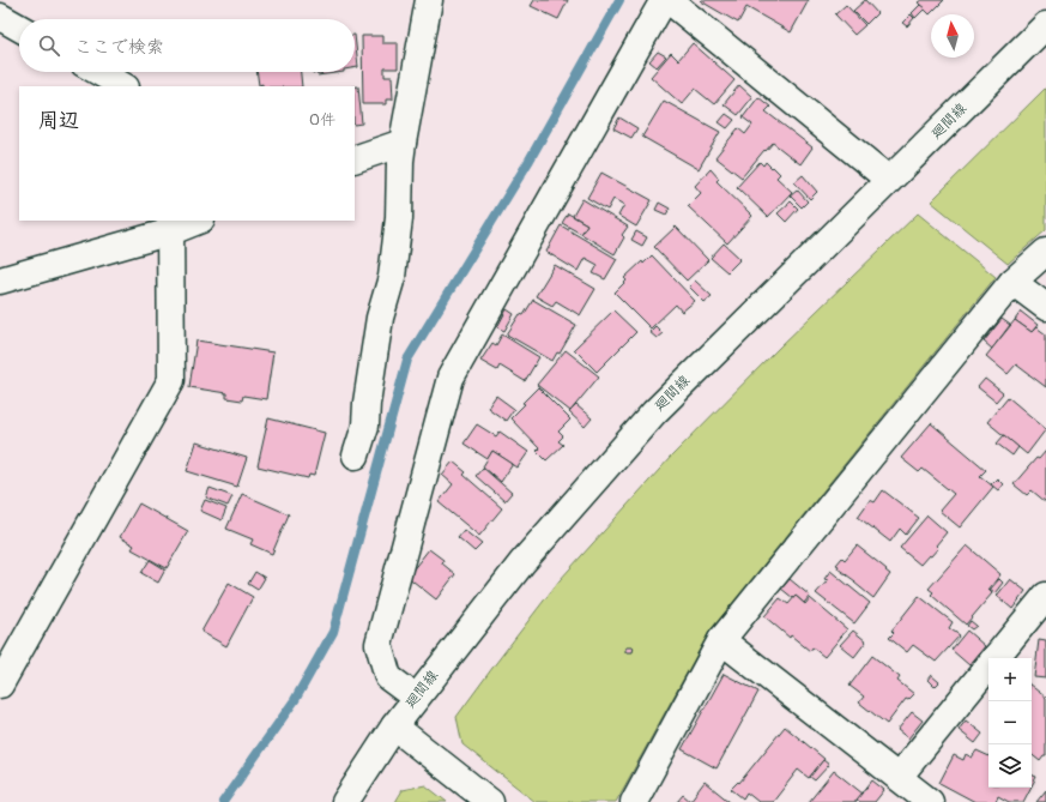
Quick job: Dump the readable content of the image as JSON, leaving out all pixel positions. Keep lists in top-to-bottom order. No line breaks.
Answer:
{"streets":{"street":["廻間線"]},"north":"top","page":{"search":"ここで検索","heading":["周辺","0件"],"map_buttons":["+","−"]}}
